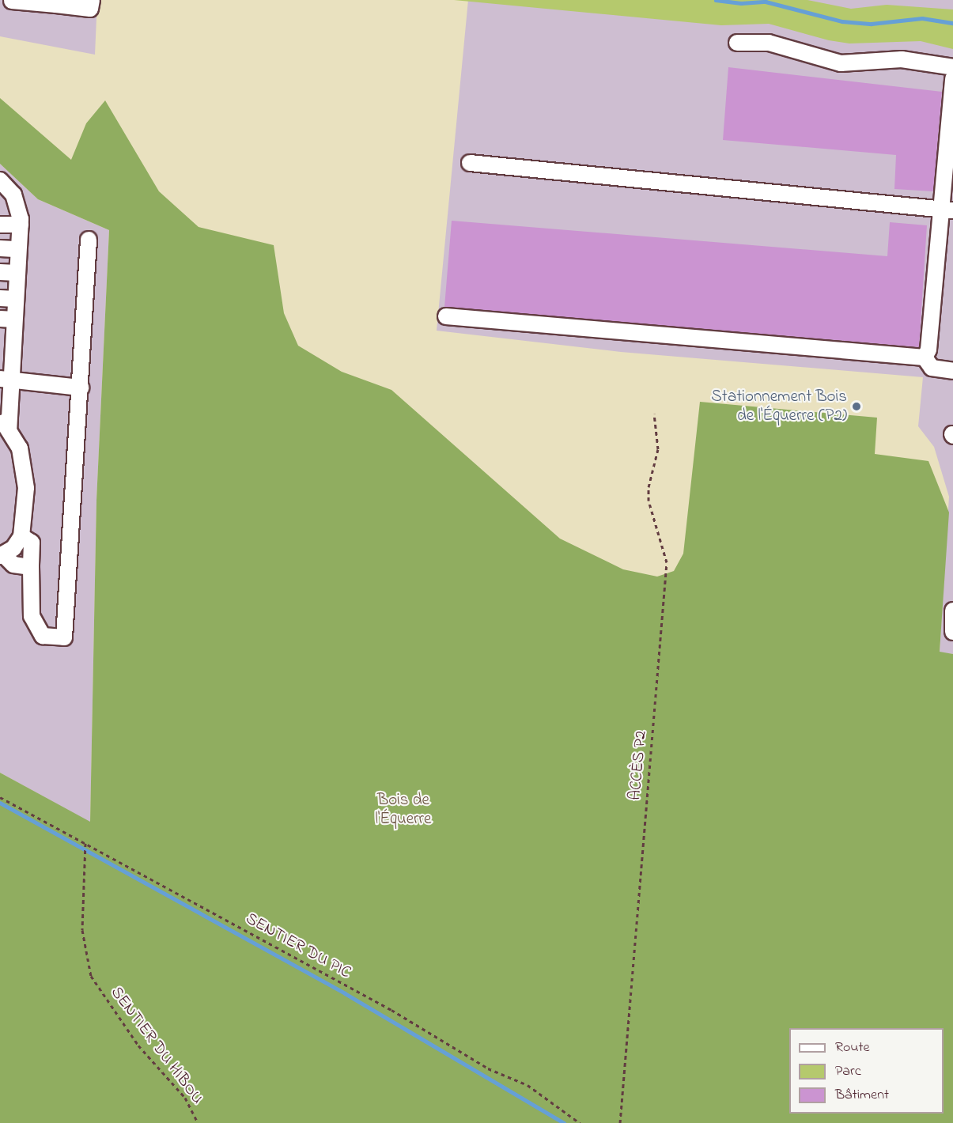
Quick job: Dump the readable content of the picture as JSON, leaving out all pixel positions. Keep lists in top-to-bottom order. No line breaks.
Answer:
{"streets":{"path":["ACCÈS P2","SENTIER DU PIC","SENTIER DU HIBOU"]},"crossings":[["SENTIER DU PIC","SENTIER DU HIBOU"]],"parks":["Bois de l'Équerre"],"places":["Stationnement Bois de l'Équerre (P2)"],"legend":["Route","Parc","Bâtiment"]}
